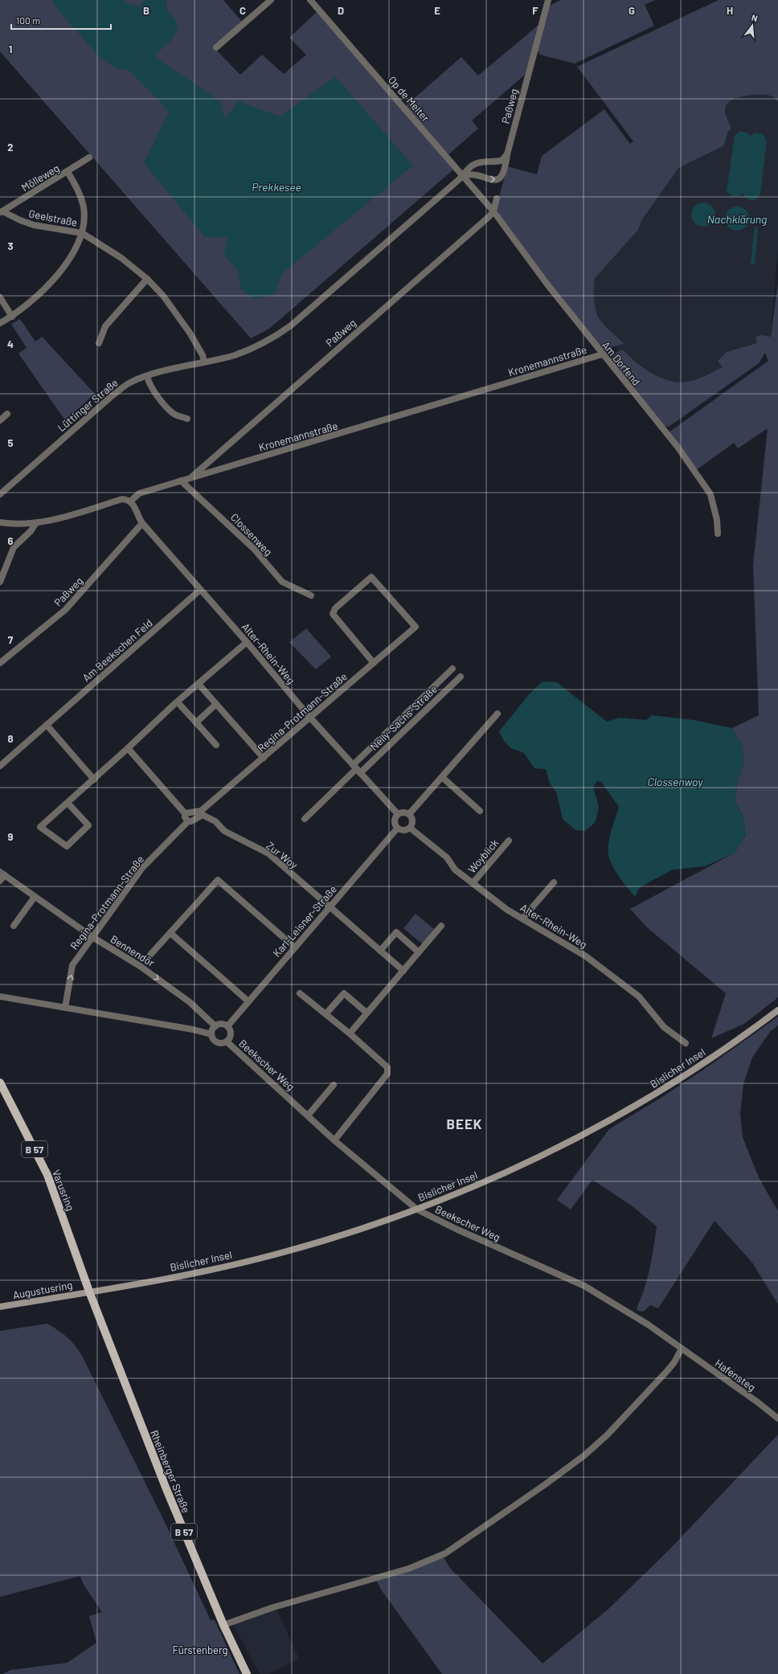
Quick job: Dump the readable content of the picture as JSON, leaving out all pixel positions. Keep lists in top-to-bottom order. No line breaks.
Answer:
{"streets":{"main road":["Bislicher Insel","B 57","Varusring","Augustusring","Rheinberger Straße"],"street":["Op de Melter","Paßweg","Mölleweg","Geelstraße","Kronemannstraße","Am Dorfend","Lüttinger Straße","Clossenweg","Am Beekschen Feld","Alter-Rhein-Weg","Regina-Protmann-Straße","Nelly-Sachs-Straße","Zur Woy","Woyblick","Karl-Leisner-Straße","Bennendör","Beekscher Weg","Hafensteg"]},"crossings":[["Op de Melter","Paßweg"],["Op de Melter","Am Dorfend"],["Op de Melter","Lüttinger Straße"],["Paßweg","Kronemannstraße"],["Paßweg","Am Dorfend"],["Paßweg","Lüttinger Straße"],["Paßweg","Alter-Rhein-Weg"],["Mölleweg","Geelstraße"],["Kronemannstraße","Am Dorfend"],["Kronemannstraße","Clossenweg"],["Kronemannstraße","Alter-Rhein-Weg"],["Am Beekschen Feld","Alter-Rhein-Weg"],["Alter-Rhein-Weg","Regina-Protmann-Straße"],["Alter-Rhein-Weg","Nelly-Sachs-Straße"],["Alter-Rhein-Weg","Woyblick"],["Alter-Rhein-Weg","Karl-Leisner-Straße"],["Regina-Protmann-Straße","Zur Woy"],["Regina-Protmann-Straße","Bennendör"],["Zur Woy","Karl-Leisner-Straße"],["Karl-Leisner-Straße","Bennendör"],["Karl-Leisner-Straße","Beekscher Weg"],["Bennendör","Beekscher Weg"],["Beekscher Weg","Bislicher Insel"],["Beekscher Weg","Hafensteg"],["Bislicher Insel","Varusring"],["Bislicher Insel","Augustusring"],["Bislicher Insel","Rheinberger Straße"],["Varusring","Augustusring"],["Varusring","Rheinberger Straße"],["Augustusring","Rheinberger Straße"]],"districts":["BEEK"],"water":["Prekkesee","Nachklärung","Clossenwoy"],"parks":["Fürstenberg"],"scale_bar":"100 m","north":"top","grid":{"columns":["B","C","D","E","F","G","H"],"rows":["1","2","3","4","5","6","7","8","9"]}}
